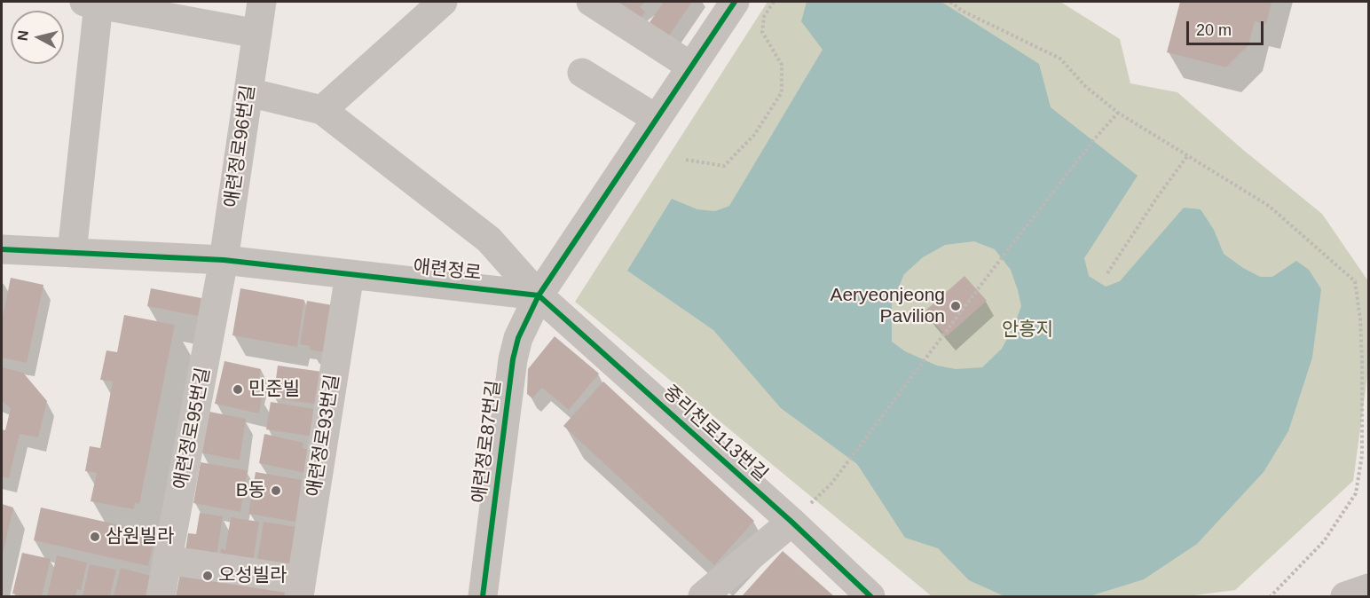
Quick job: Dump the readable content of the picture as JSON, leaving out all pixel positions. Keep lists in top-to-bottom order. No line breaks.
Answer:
{"streets":{"street":["애련정로96번길","애련정로","애련정로95번길","중리천로113번길","애련정로93번길","애련정로87번길"]},"crossings":[["애련정로96번길","애련정로"],["애련정로96번길","애련정로95번길"],["애련정로","애련정로95번길"],["애련정로","중리천로113번길"],["애련정로","애련정로93번길"],["애련정로","애련정로87번길"],["중리천로113번길","애련정로87번길"]],"parks":["안흥지"],"places":["Aeryeonjeong Pavilion","민준빌","B동","삼원빌라","오성빌라"],"scale_bar":"20 m","north":"left"}
